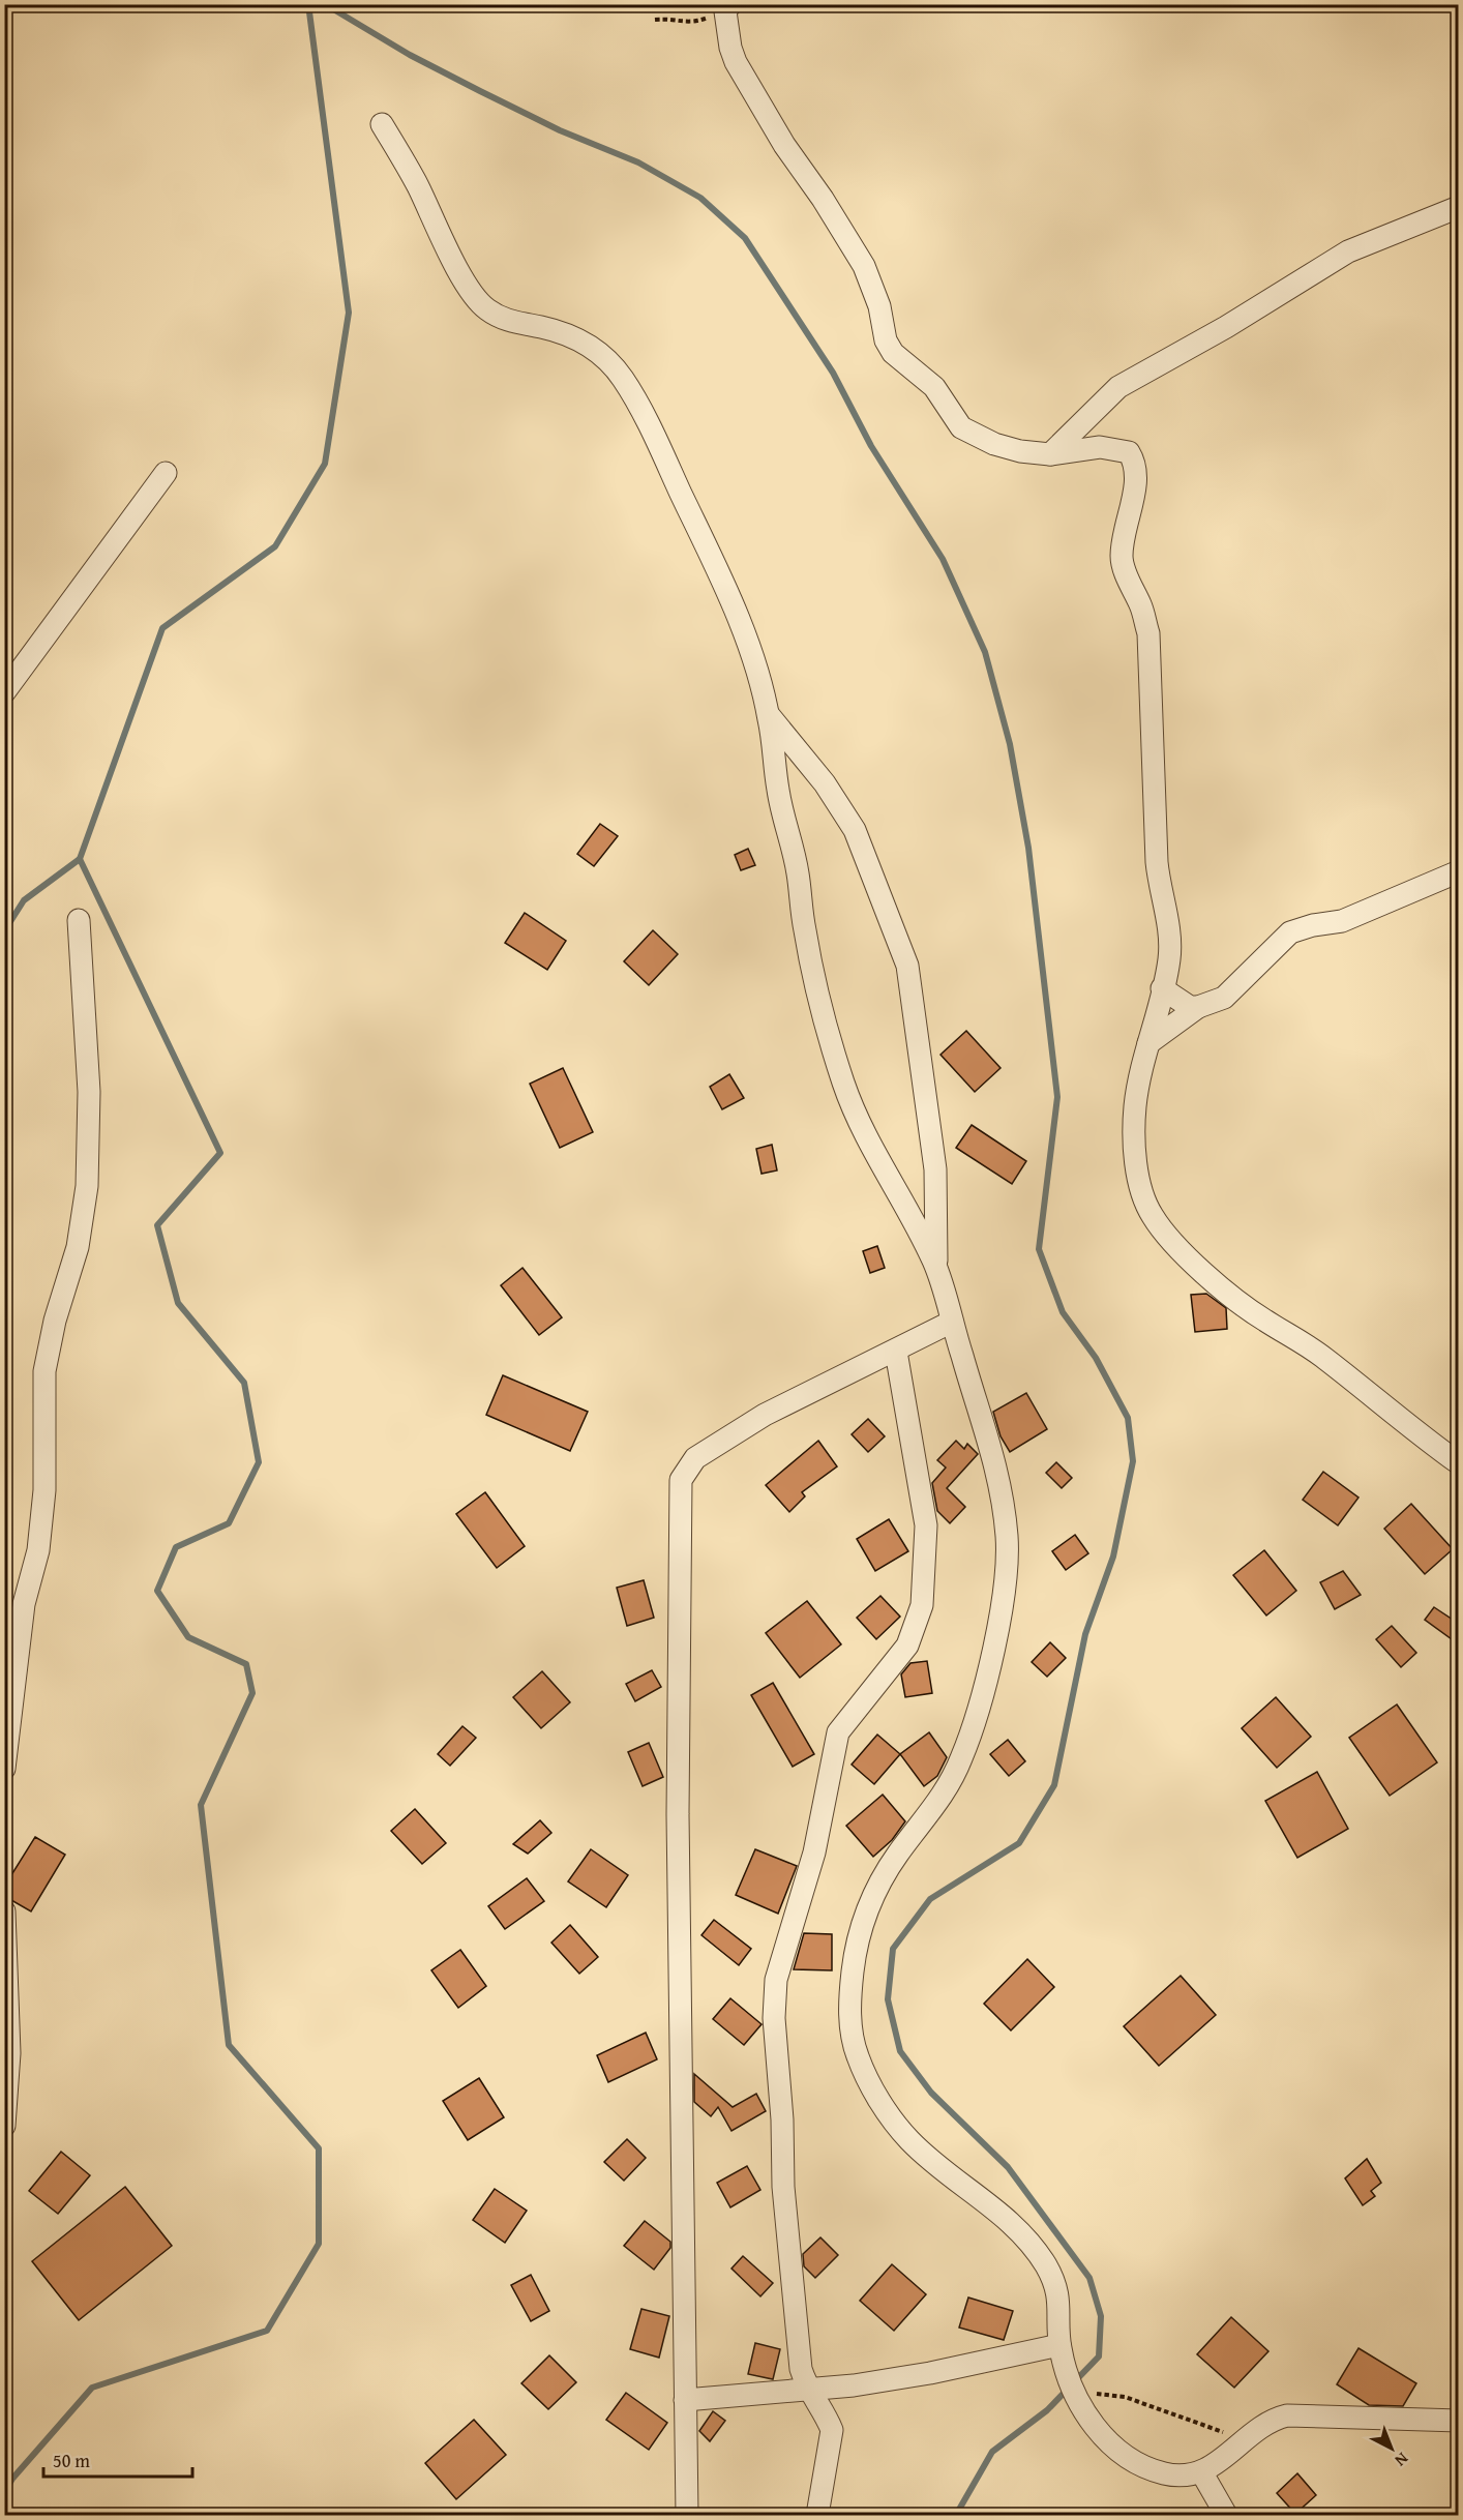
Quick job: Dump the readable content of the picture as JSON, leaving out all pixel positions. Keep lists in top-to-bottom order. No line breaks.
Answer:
{"scale_bar":"50 m","north":"bottom right"}
